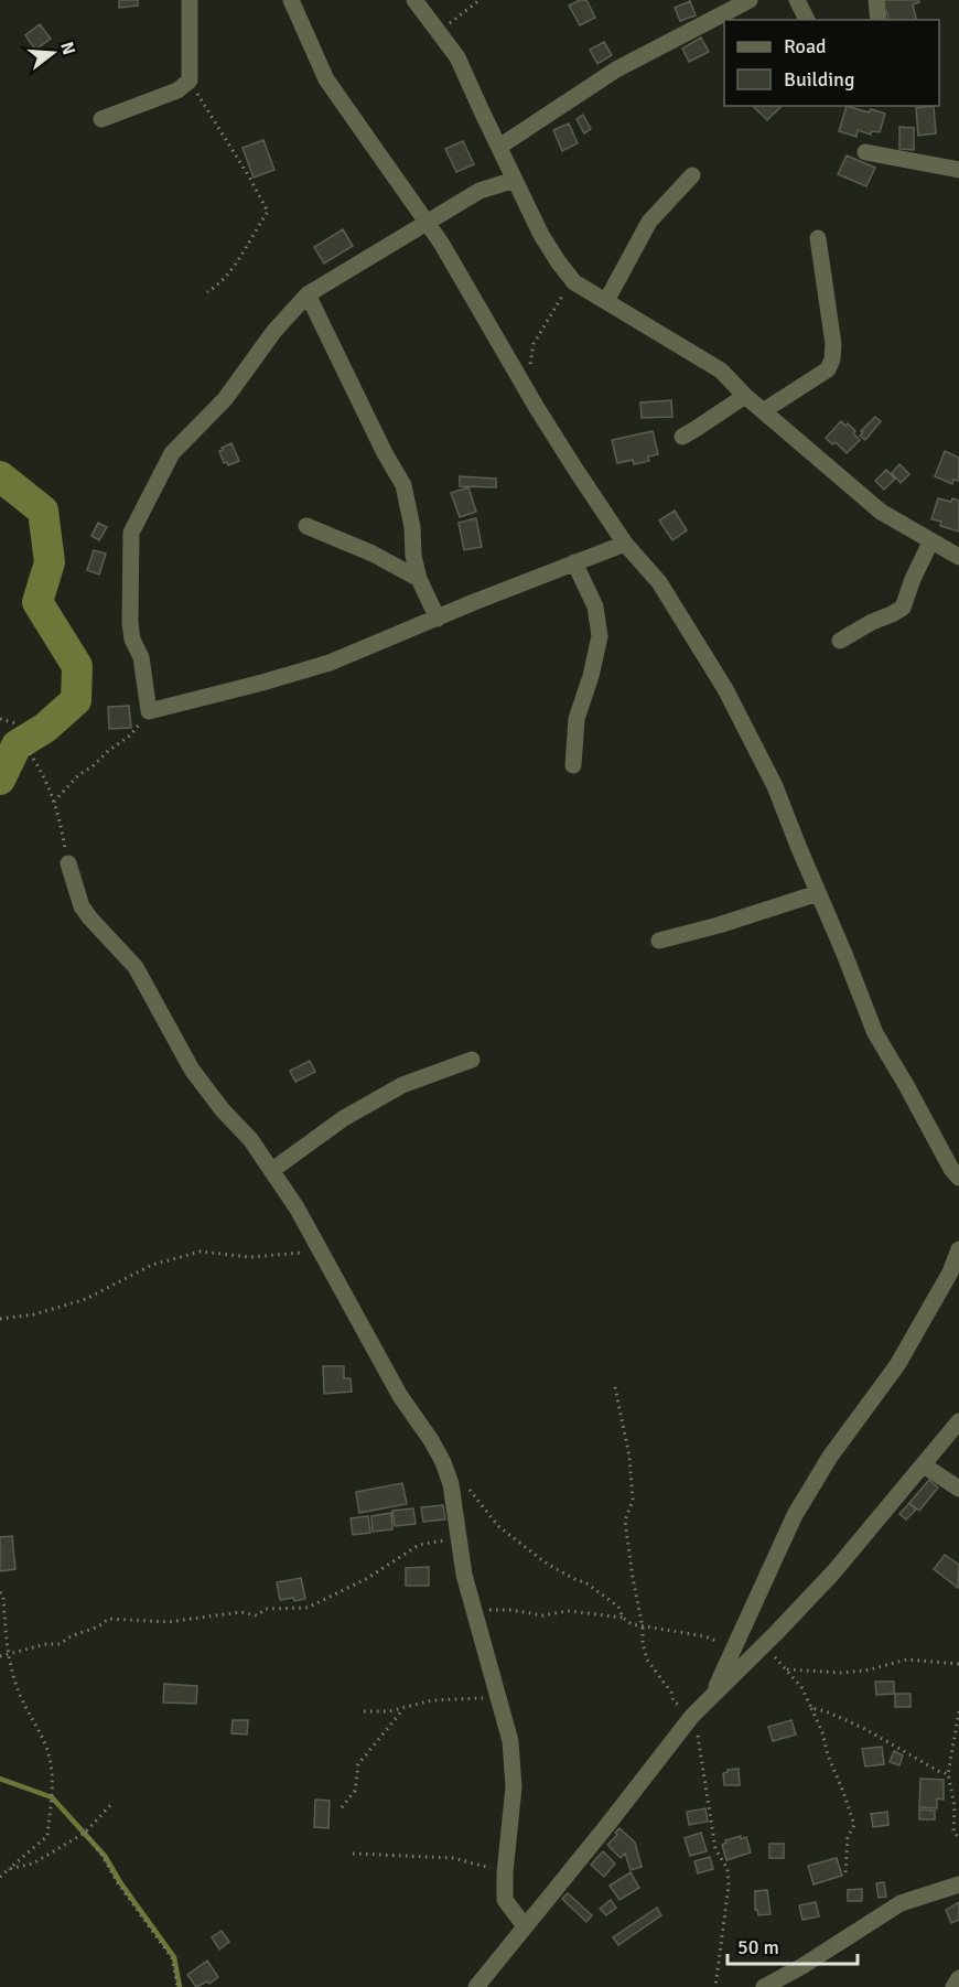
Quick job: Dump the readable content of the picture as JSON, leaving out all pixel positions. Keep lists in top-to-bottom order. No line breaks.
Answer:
{"legend":["Road","Building"],"scale_bar":"50 m","north":"right"}
